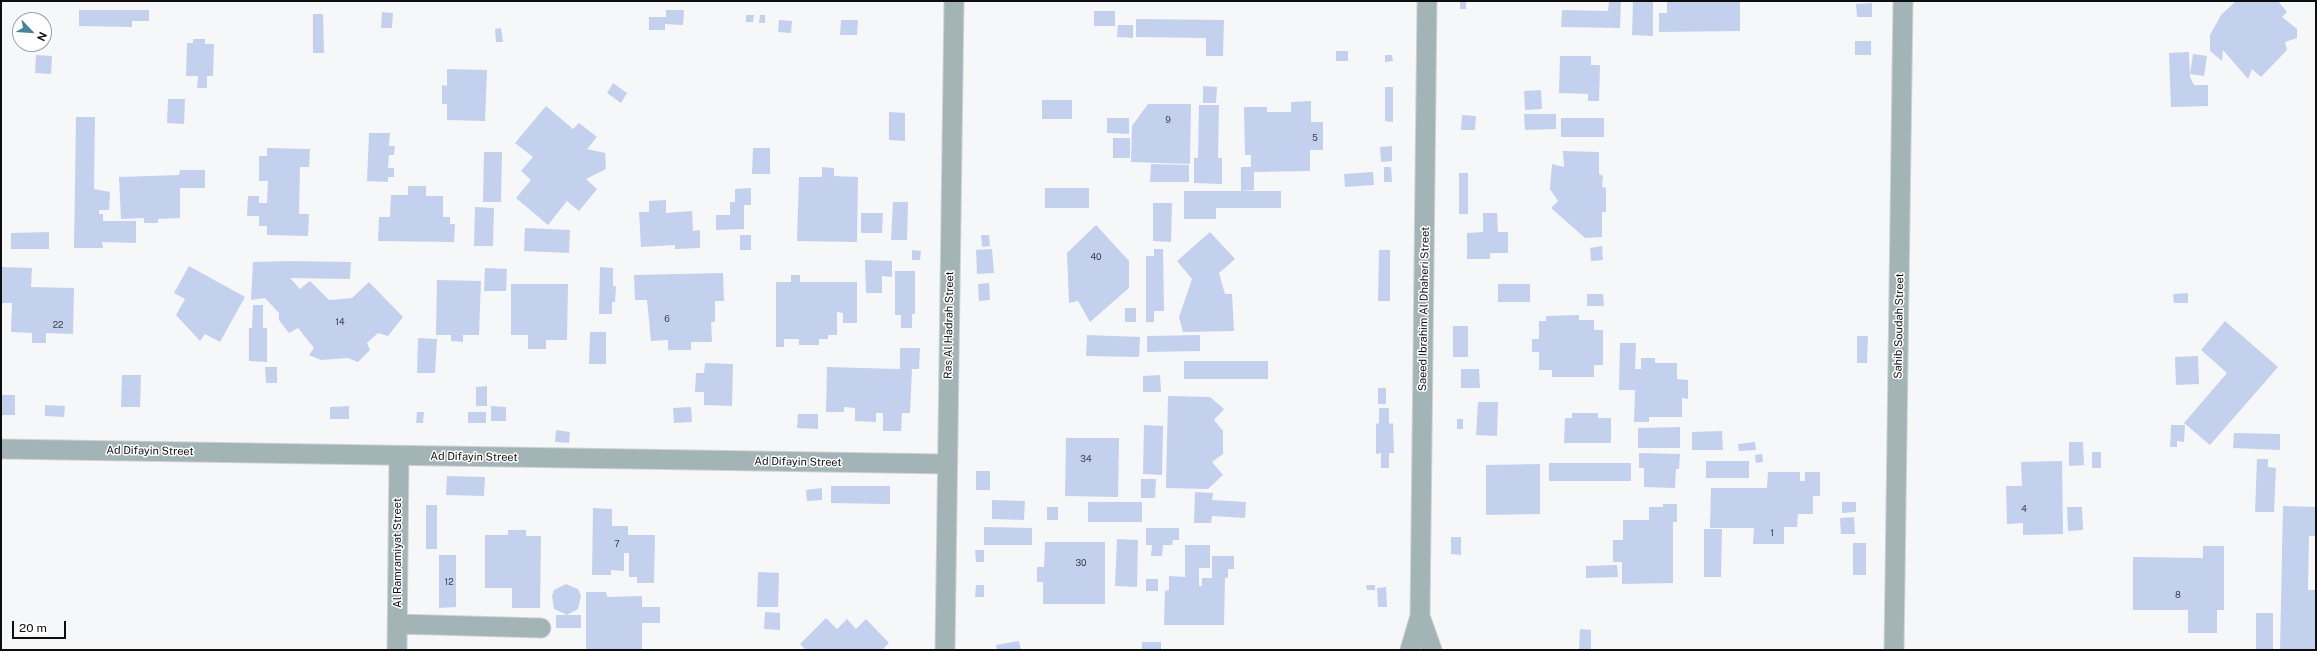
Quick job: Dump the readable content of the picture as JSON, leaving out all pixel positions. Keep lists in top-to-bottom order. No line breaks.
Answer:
{"streets":{"street":["Saeed Ibrahim Al Dhaheri Street","Ras Al Hadrah Street","Sahib Soudah Street","Ad Difayin Street","Al Ramramiyat Street"]},"crossings":[["Ras Al Hadrah Street","Ad Difayin Street"],["Ad Difayin Street","Al Ramramiyat Street"]],"house_numbers":["9","5","40","6","14","22","34","4","1","7","30","12","8"],"scale_bar":"20 m","north":"bottom right"}
